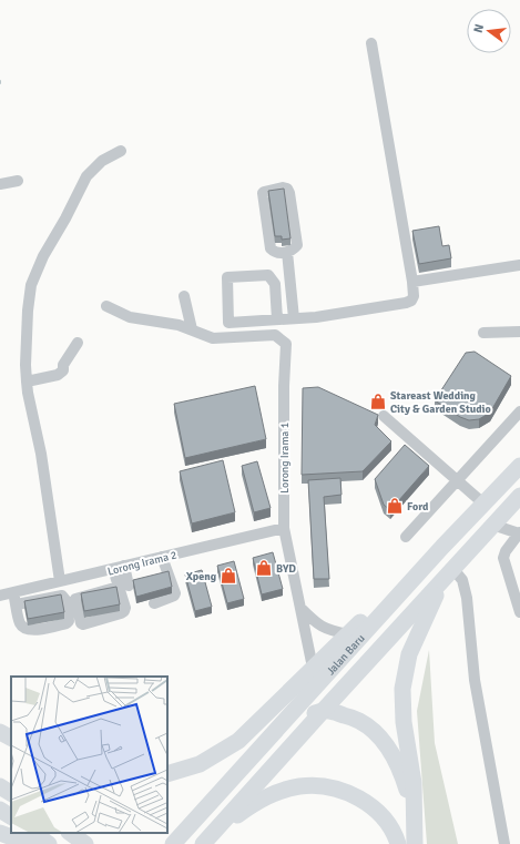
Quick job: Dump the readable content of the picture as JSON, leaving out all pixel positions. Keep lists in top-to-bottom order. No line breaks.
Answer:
{"streets":{"highway":["Jalan Baru"],"street":["Lorong Irama 1","Lorong Irama 2"]},"crossings":[["Lorong Irama 1","Lorong Irama 2"]],"places":{"shop":["Stareast Wedding City & Garden Studio","Ford","BYD","Xpeng"]},"north":"left"}
